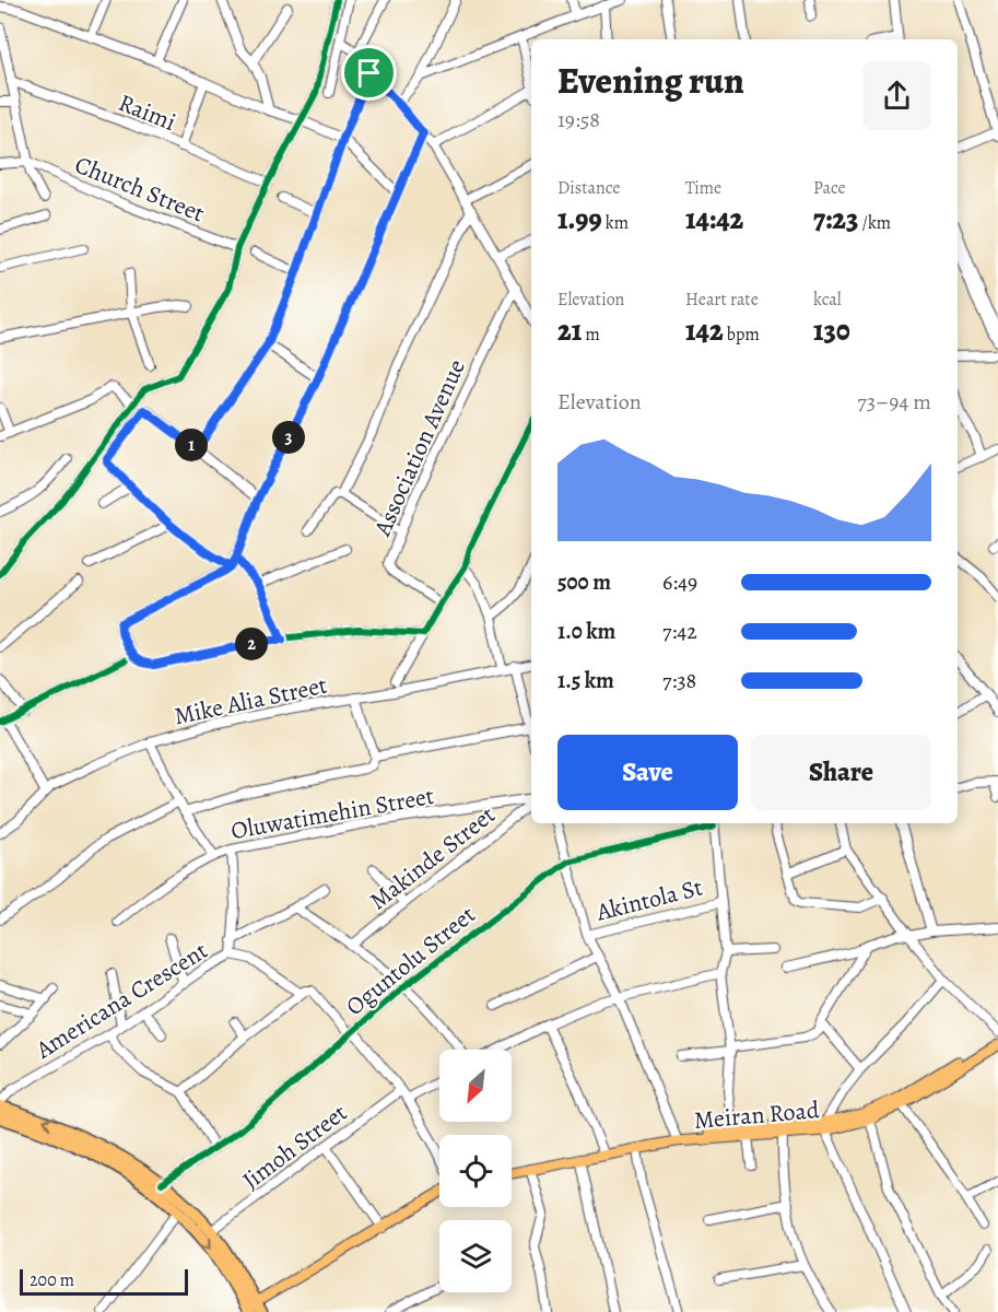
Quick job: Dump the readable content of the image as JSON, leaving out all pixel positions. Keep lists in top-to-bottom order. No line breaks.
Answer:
{"streets":{"main road":["Meiran Road"],"street":["Raimi","Church Street","Association Avenue","Mike Alia Street","Oluwatimehin Street","Makinde Street","Akintola St","Oguntolu Street","Americana Crescent","Jimoh Street"]},"scale_bar":"200 m","north":"bottom left","page":{"heading":["Evening run","19:58"],"stats":[["Distance","1.99 km"],["Time","14:42"],["Pace","7:23 /km"],["Elevation","21 m"],["Heart rate","142 bpm"],["kcal","130"]],"chart":["Elevation","73–94 m"],"pins":["3","1","2"],"list":[{"name":"500 m","note":"6:49"},{"name":"1.0 km","note":"7:42"},{"name":"1.5 km","note":"7:38"}],"buttons":["Save","Share"],"scale":"200 m"}}
